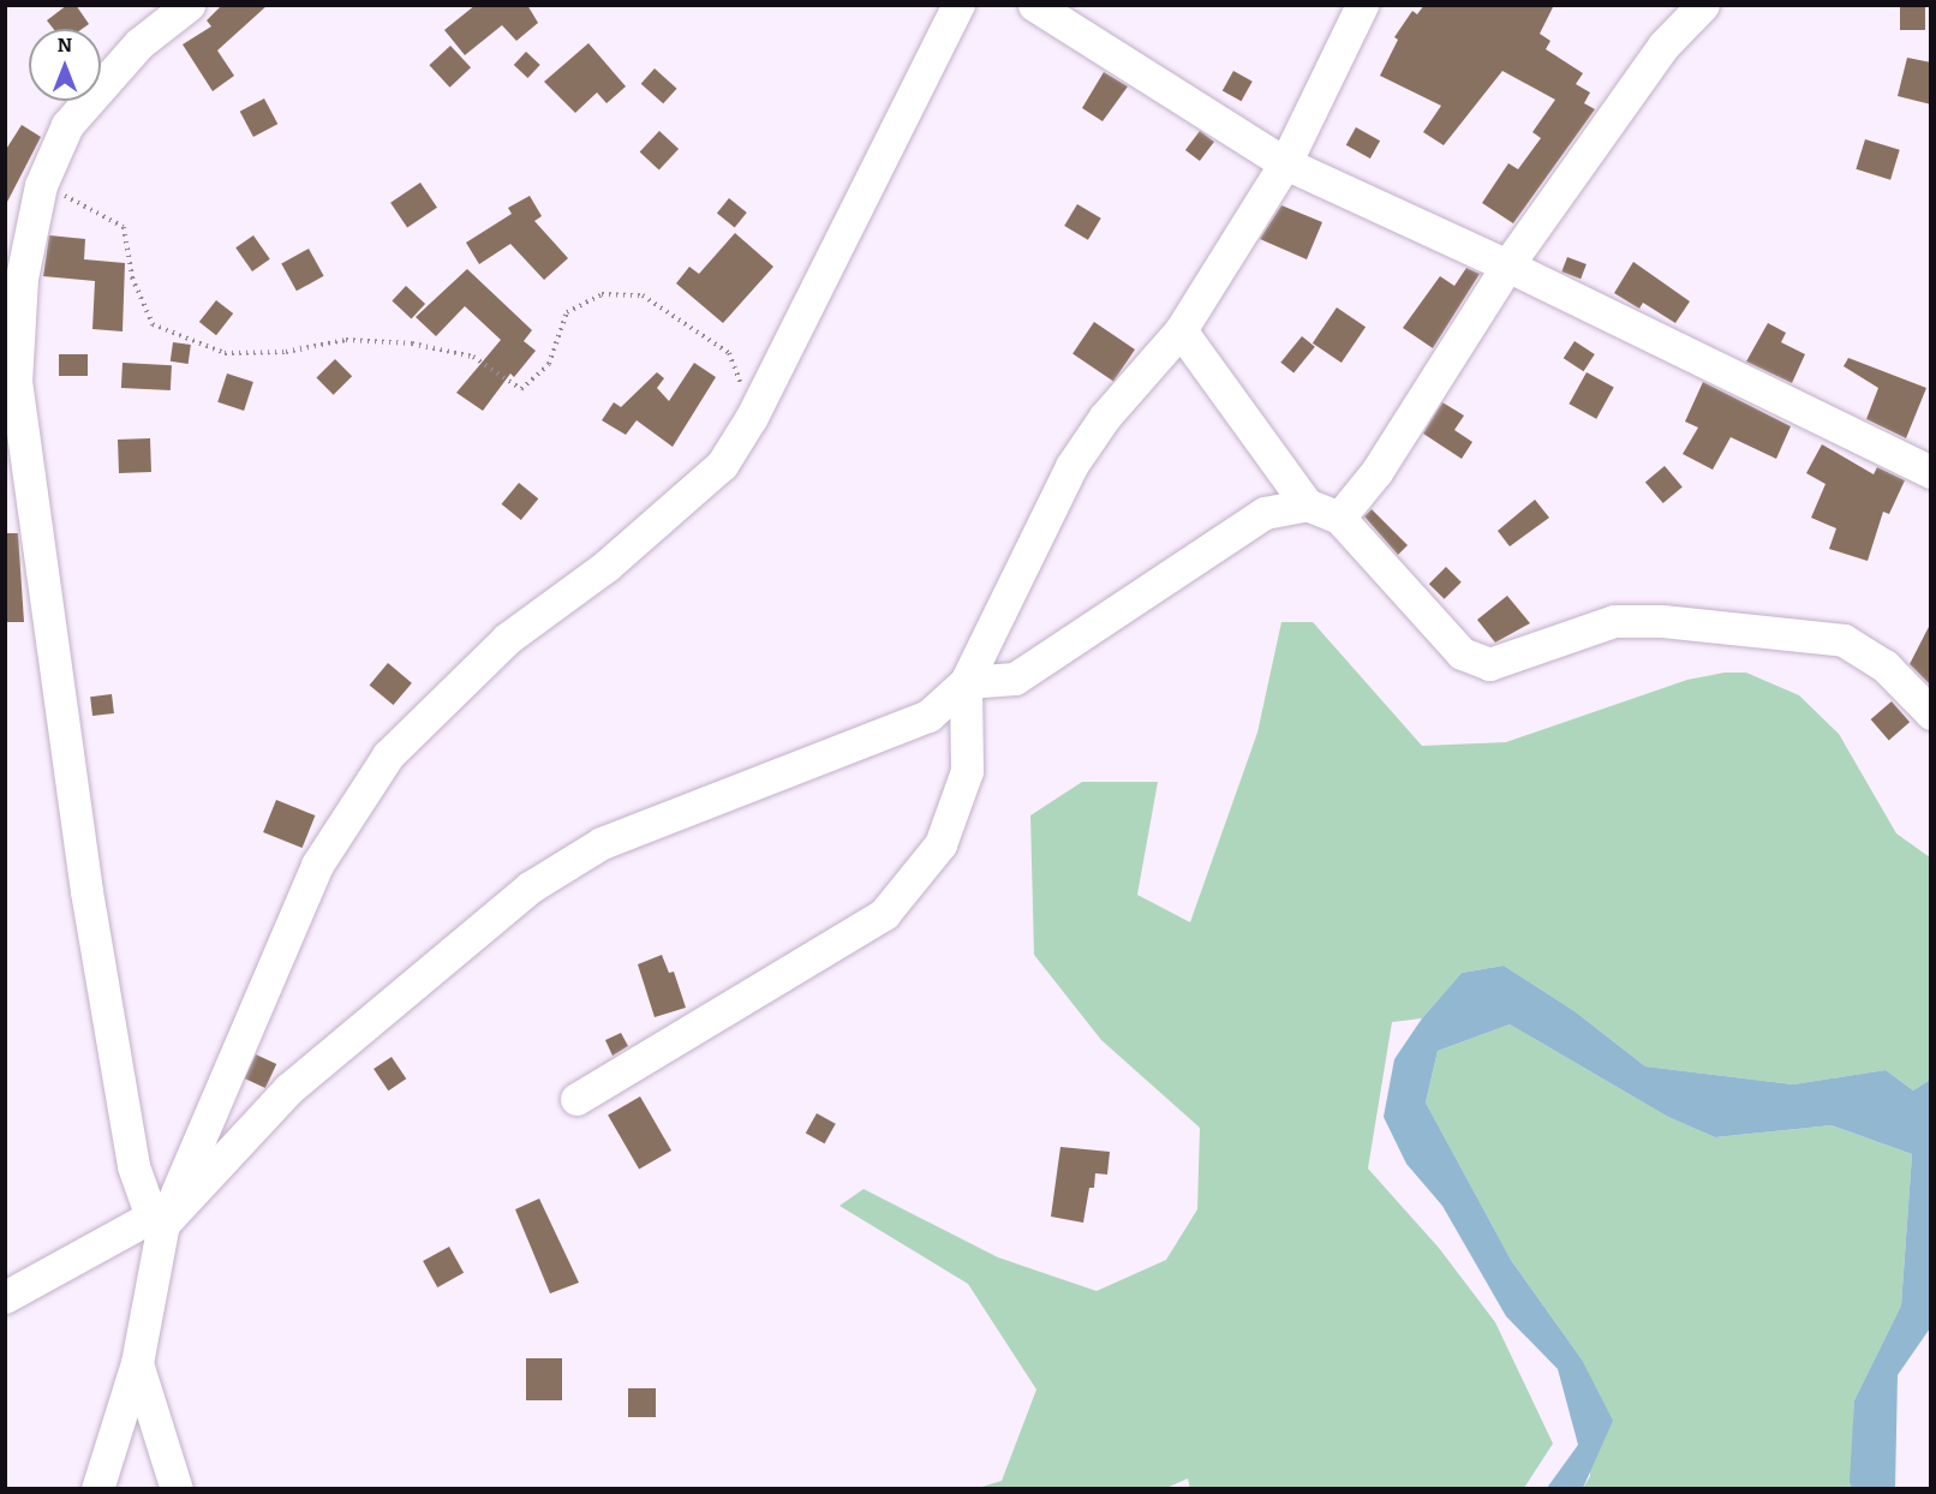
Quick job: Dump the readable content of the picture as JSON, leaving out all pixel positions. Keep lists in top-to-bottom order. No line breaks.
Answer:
{"north":"top"}
